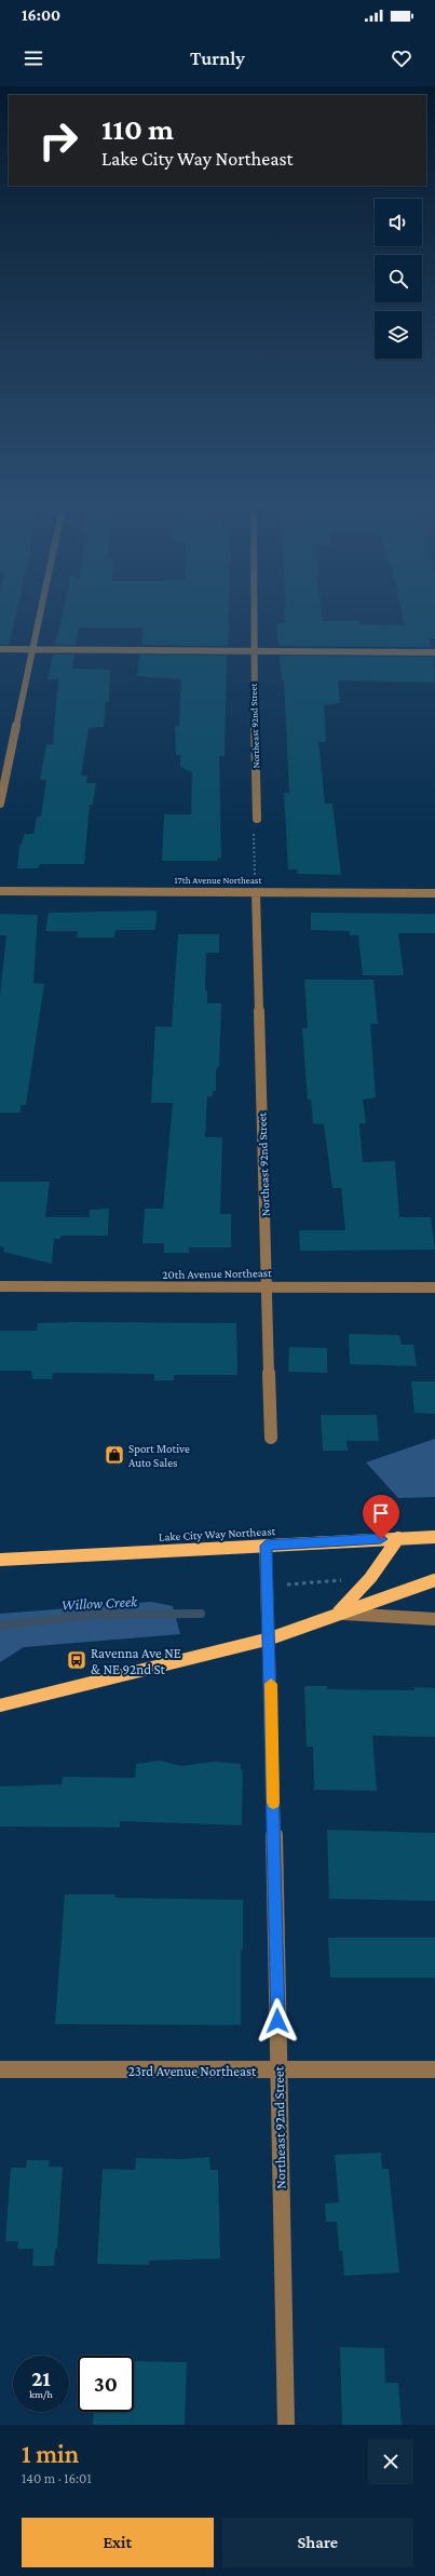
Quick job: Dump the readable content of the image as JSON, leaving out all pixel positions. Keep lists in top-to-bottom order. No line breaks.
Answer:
{"streets":{"main road":["Lake City Way Northeast"],"street":["Northeast 92nd Street","17th Avenue Northeast","20th Avenue Northeast","23rd Avenue Northeast"]},"crossings":[["Northeast 92nd Street","17th Avenue Northeast"],["Northeast 92nd Street","20th Avenue Northeast"],["Northeast 92nd Street","Lake City Way Northeast"],["Northeast 92nd Street","23rd Avenue Northeast"]],"water":["Willow Creek"],"places":{"shop":["Sport Motive Auto Sales"],"bus stop":["Ravenna Ave NE & NE 92nd St"]},"page":{"status":"16:00","header":"Turnly","turn":["110 m","Lake City Way Northeast"],"speed":"21 km/h","limit":"30","heading":["1 min","140 m · 16:01"],"buttons":["Exit","Share"]}}
